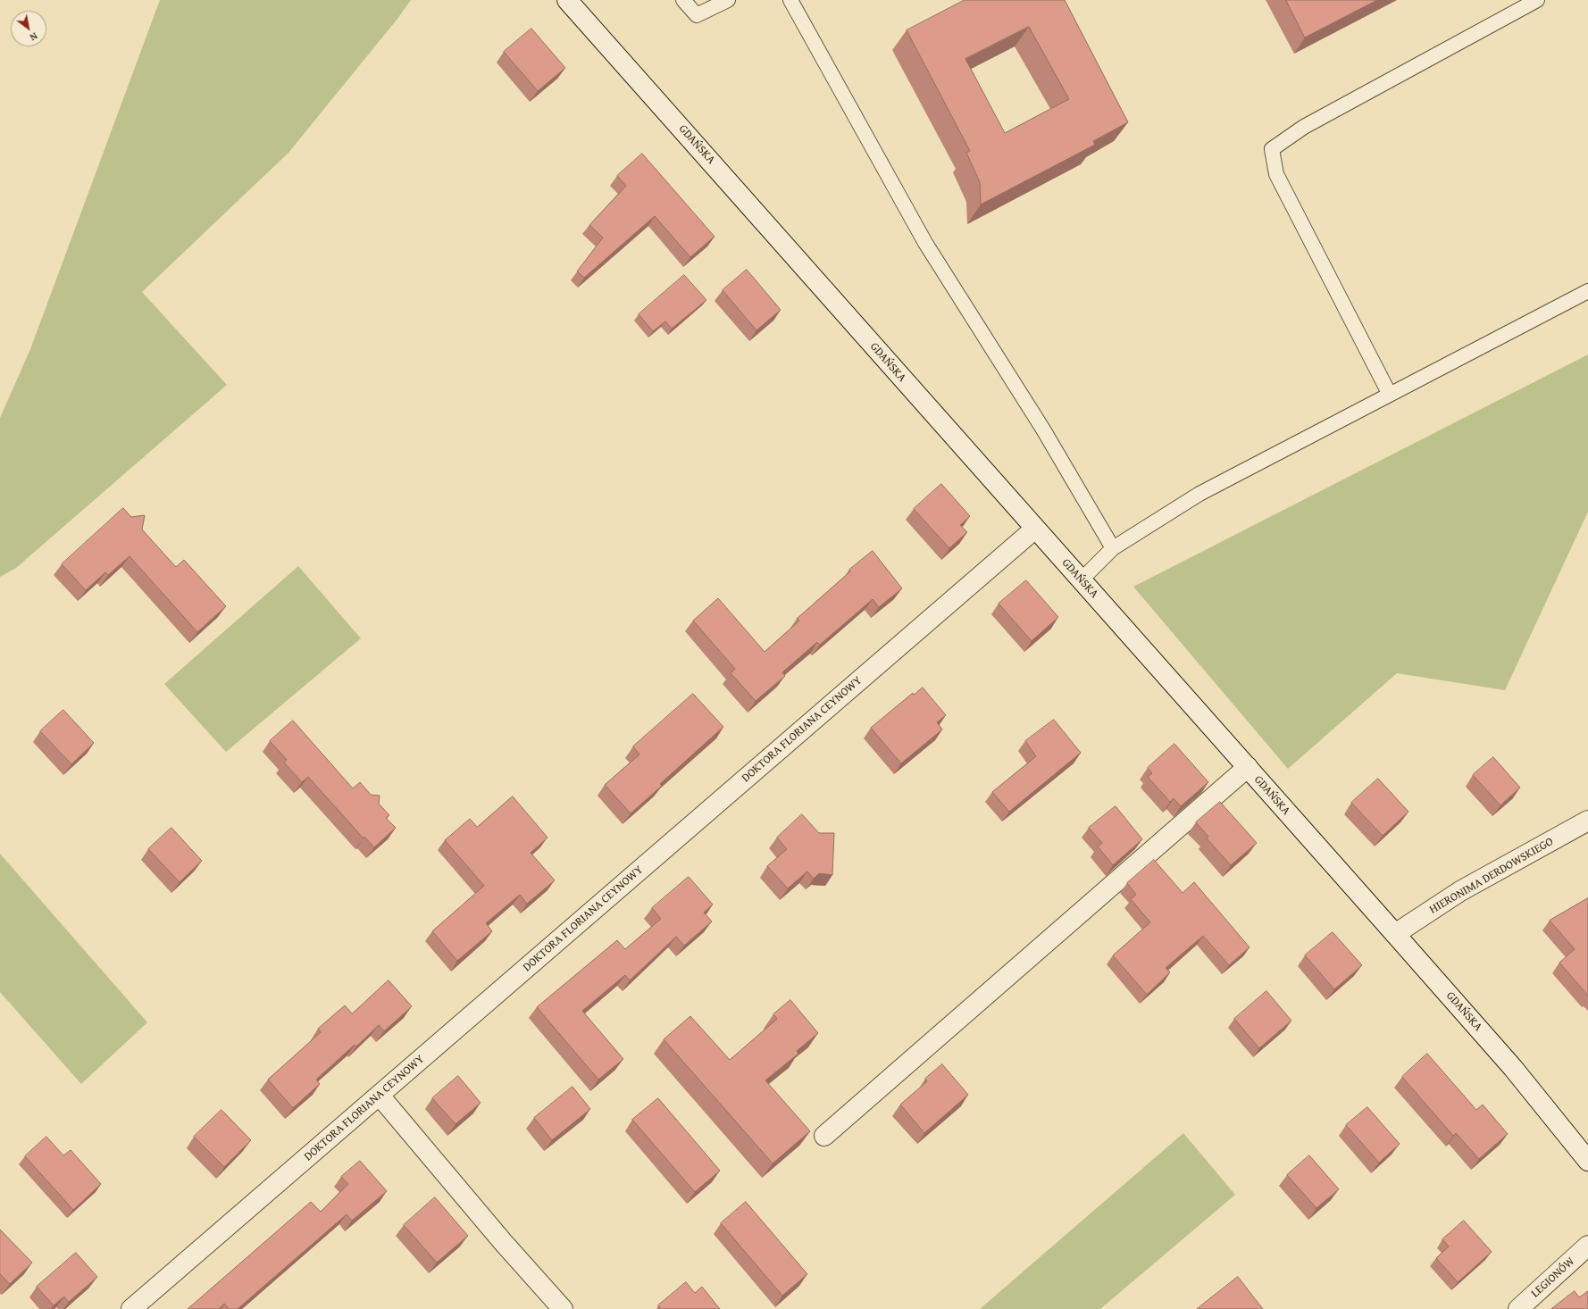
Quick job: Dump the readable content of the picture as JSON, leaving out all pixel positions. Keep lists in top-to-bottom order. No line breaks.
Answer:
{"streets":{"street":["GDAŃSKA","DOKTORA FLORIANA CEYNOWY","HIERONIMA DERDOWSKIEGO","LEGIONÓW"]},"crossings":[["GDAŃSKA","DOKTORA FLORIANA CEYNOWY"],["GDAŃSKA","HIERONIMA DERDOWSKIEGO"]],"north":"bottom right"}
